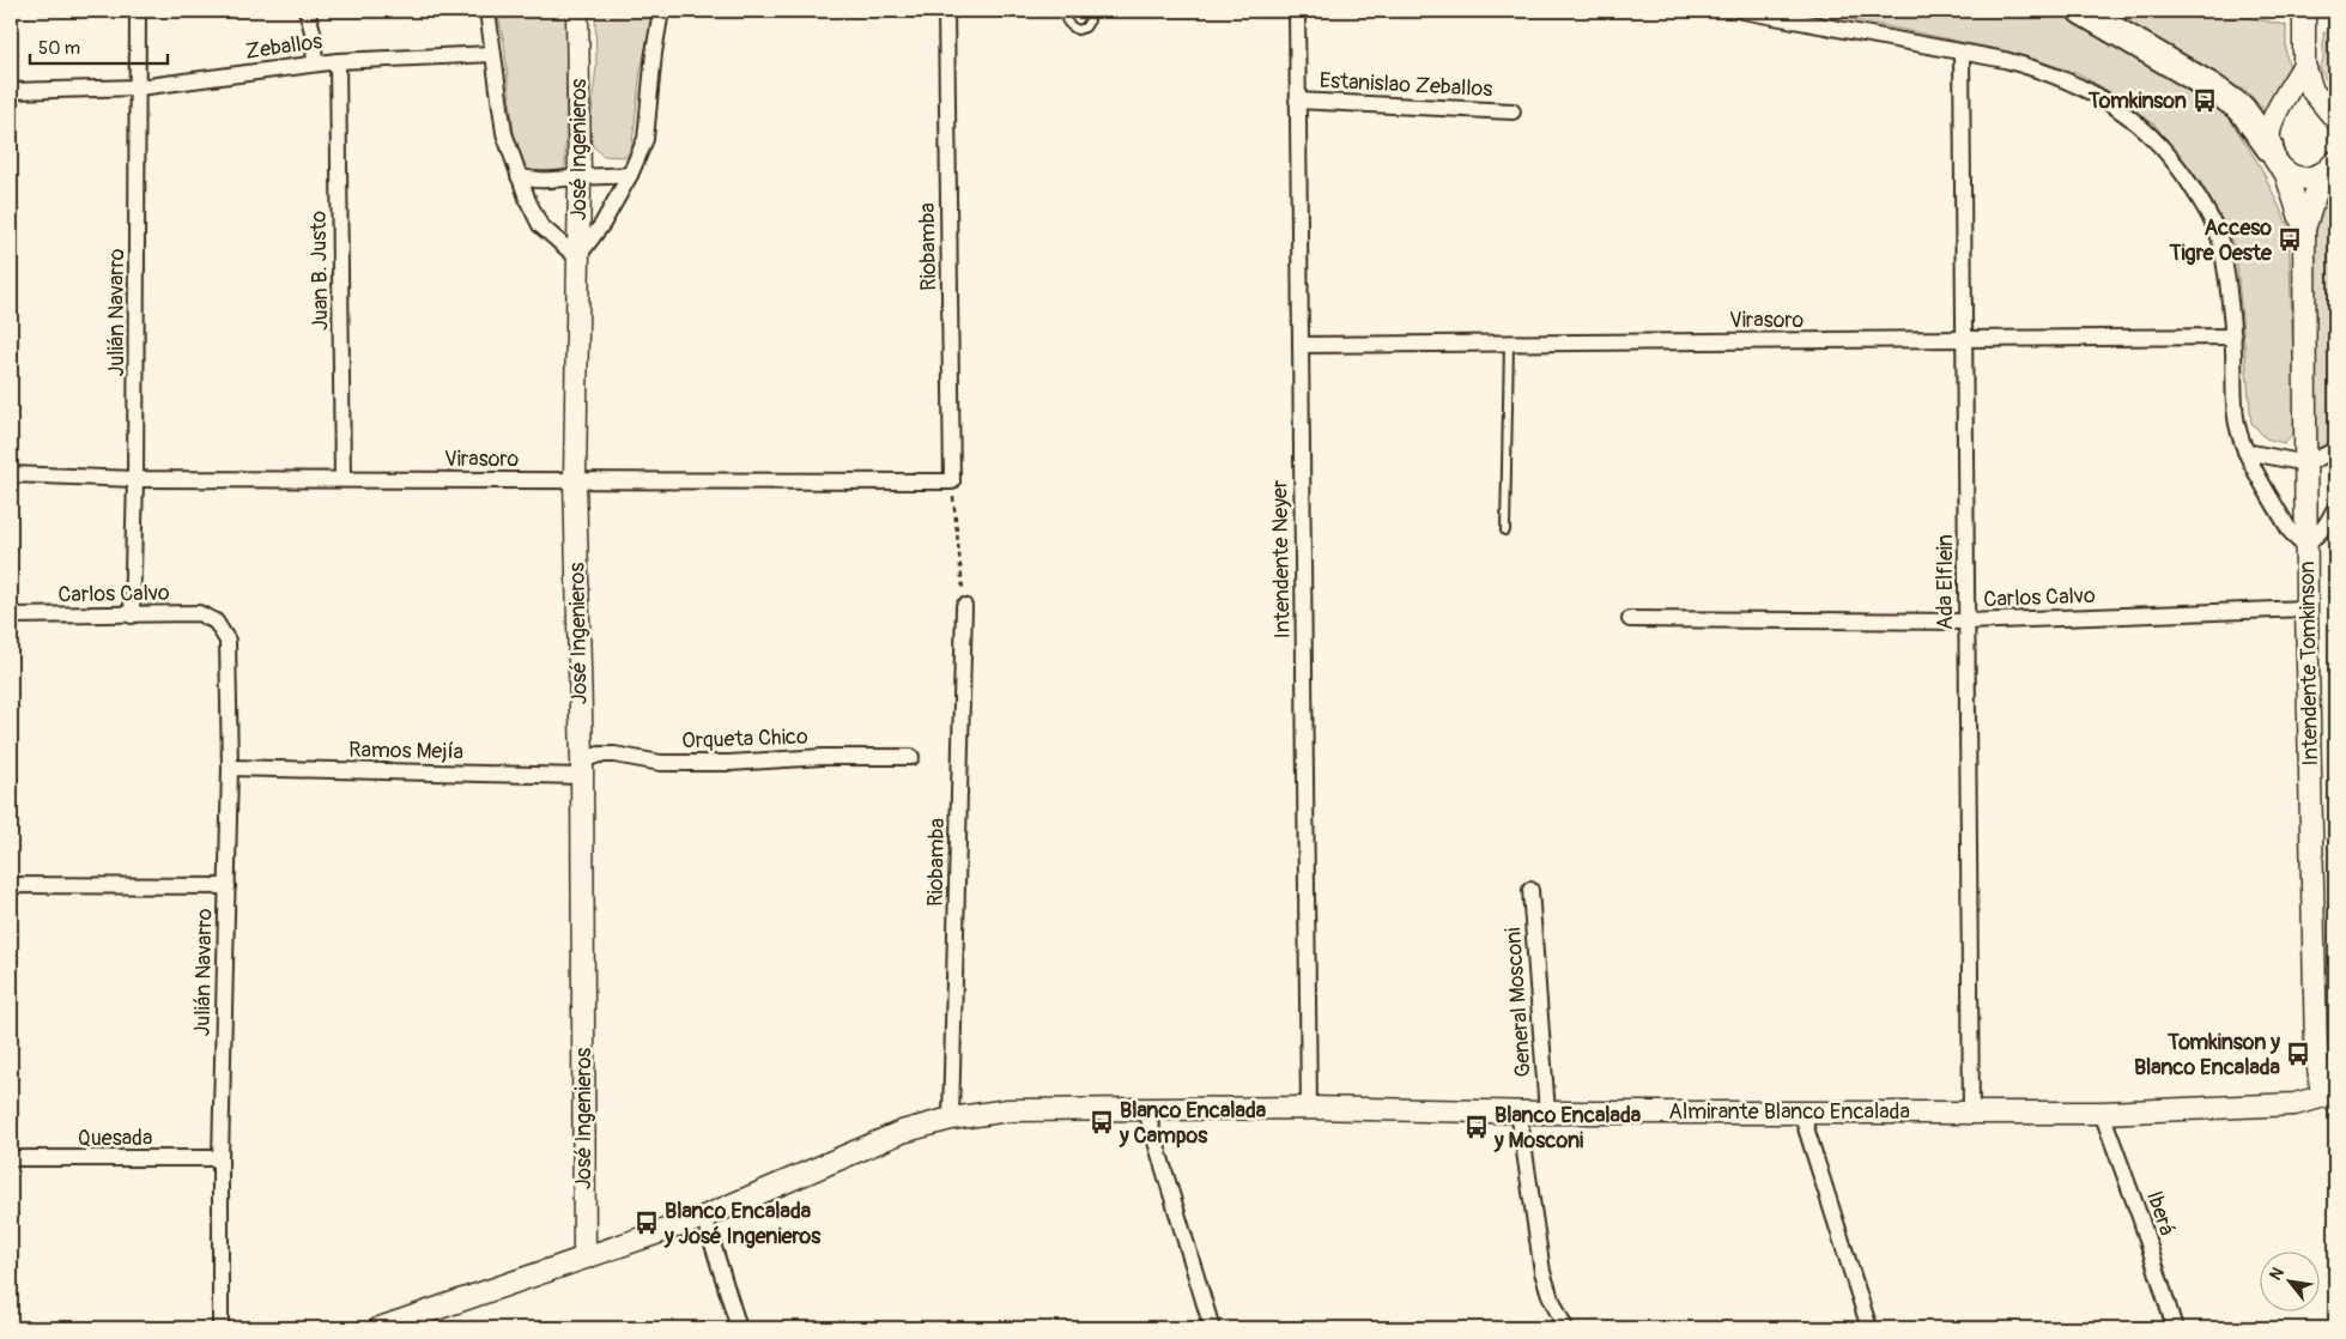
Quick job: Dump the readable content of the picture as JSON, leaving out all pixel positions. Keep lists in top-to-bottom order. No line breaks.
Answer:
{"streets":{"street":["Zeballos","Estanislao Zeballos","José Ingenieros","Riobamba","Juan B. Justo","Julián Navarro","Virasoro","Intendente Neyer","Ada Elflein","Carlos Calvo","Intendente Tomkinson","Orqueta Chico","Ramos Mejía","General Mosconi","Almirante Blanco Encalada","Quesada","Iberá"]},"crossings":[["Zeballos","Juan B. Justo"],["Zeballos","Julián Navarro"],["Estanislao Zeballos","Intendente Neyer"],["José Ingenieros","Virasoro"],["José Ingenieros","Orqueta Chico"],["José Ingenieros","Ramos Mejía"],["José Ingenieros","Almirante Blanco Encalada"],["Riobamba","Virasoro"],["Riobamba","Almirante Blanco Encalada"],["Juan B. Justo","Virasoro"],["Julián Navarro","Virasoro"],["Julián Navarro","Carlos Calvo"],["Julián Navarro","Ramos Mejía"],["Julián Navarro","Quesada"],["Virasoro","Intendente Neyer"],["Virasoro","Ada Elflein"],["Intendente Neyer","Almirante Blanco Encalada"],["Ada Elflein","Carlos Calvo"],["Ada Elflein","Almirante Blanco Encalada"],["Carlos Calvo","Intendente Tomkinson"],["Intendente Tomkinson","Almirante Blanco Encalada"],["Orqueta Chico","Ramos Mejía"],["General Mosconi","Almirante Blanco Encalada"],["Almirante Blanco Encalada","Iberá"]],"places":{"bus stop":["Tomkinson","Acceso Tigre Oeste","Tomkinson y Blanco Encalada","Blanco Encalada y Campos","Blanco Encalada y Mosconi","Blanco Encalada y José Ingenieros"]},"scale_bar":"50 m","north":"top left"}
